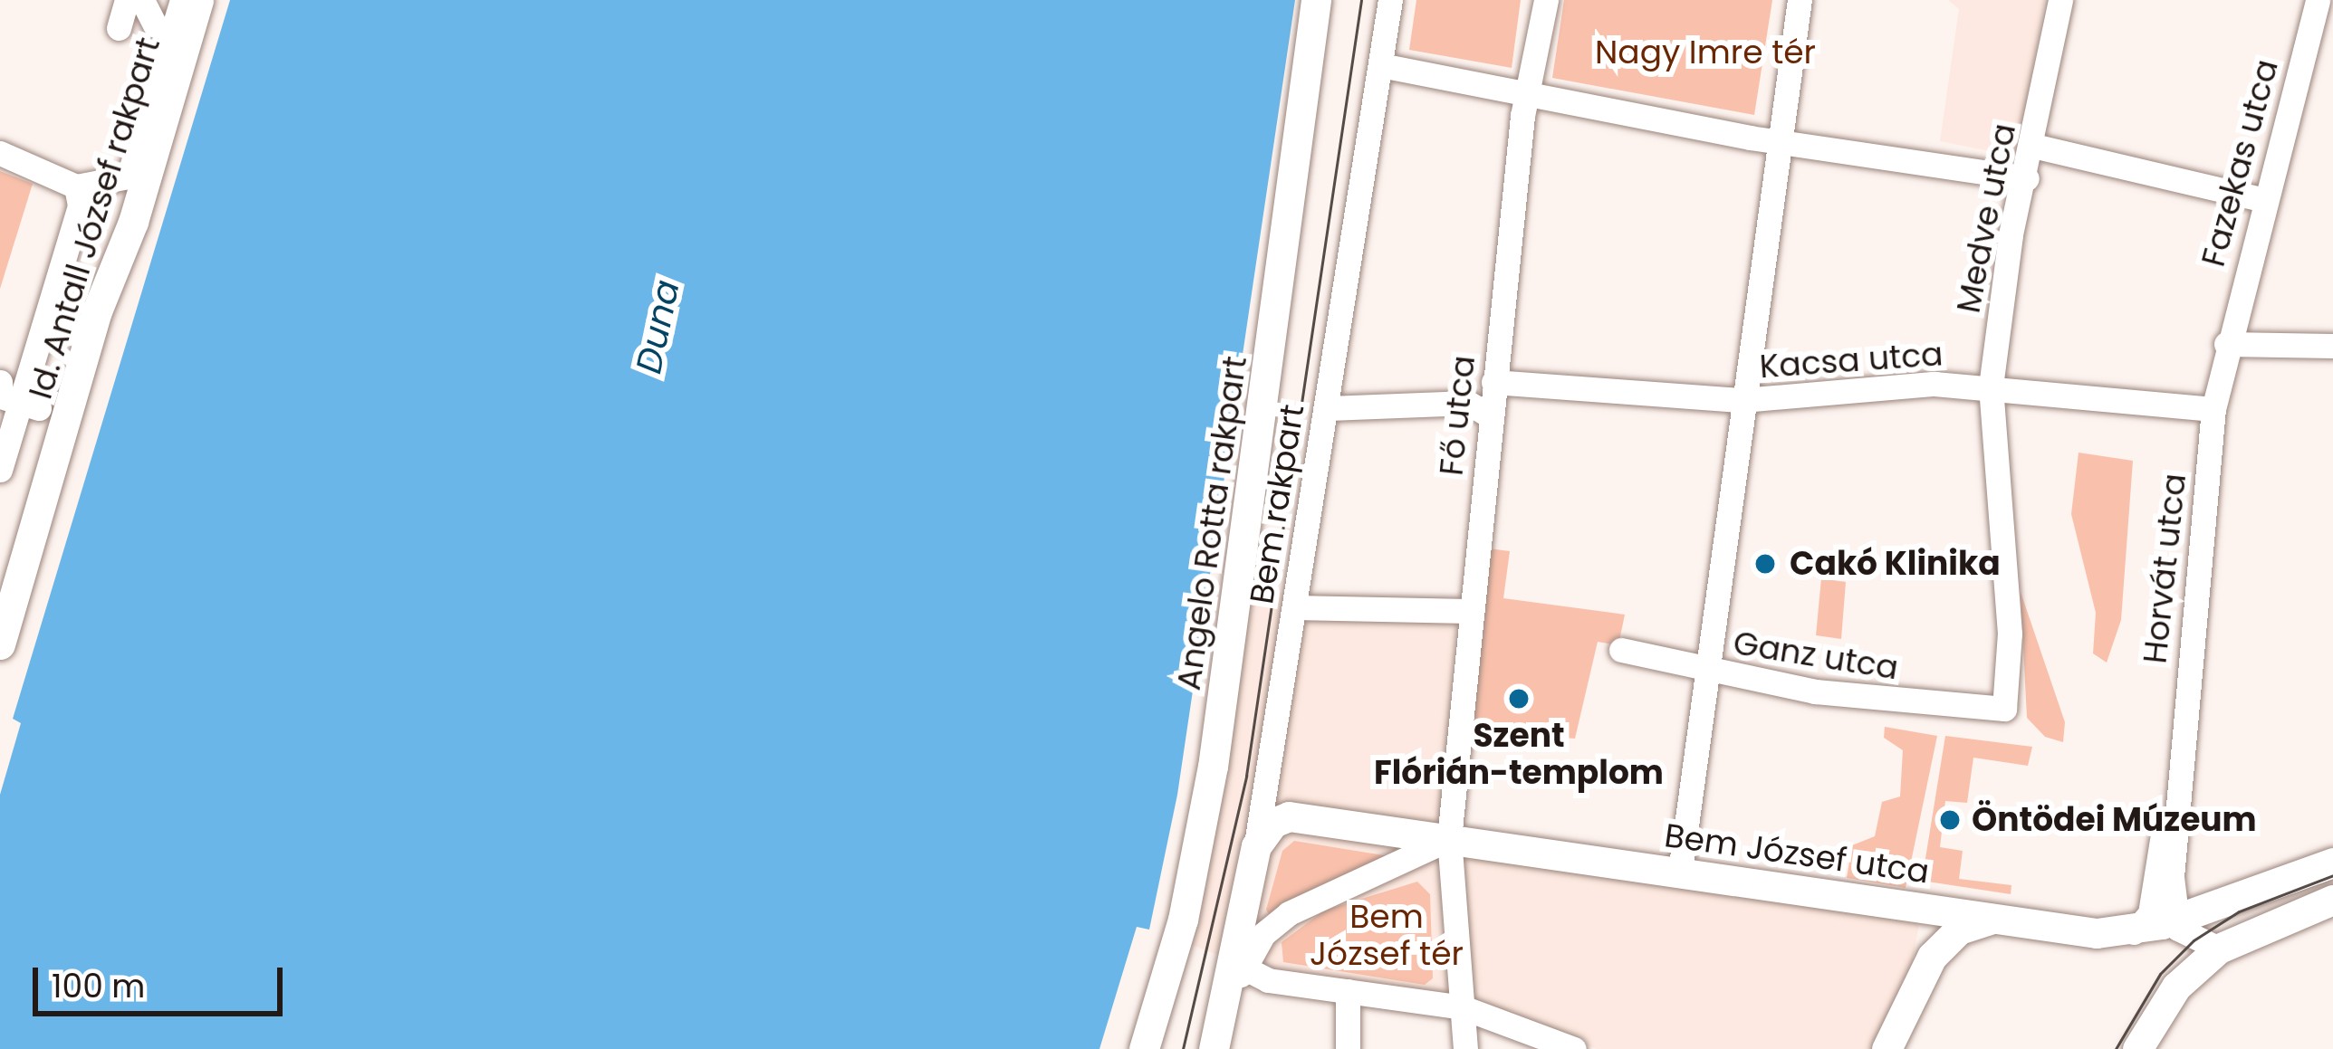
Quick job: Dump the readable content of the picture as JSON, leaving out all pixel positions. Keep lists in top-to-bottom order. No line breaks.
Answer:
{"streets":{"main road":["Id. Antall József rakpart","Bem rakpart","Angelo Rotta rakpart","Bem József utca"],"street":["Fazekas utca","Medve utca","Kacsa utca","Fő utca","Horvát utca","Ganz utca"]},"crossings":[["Fazekas utca","Horvát utca"],["Medve utca","Kacsa utca"],["Medve utca","Ganz utca"],["Kacsa utca","Fő utca"],["Kacsa utca","Horvát utca"],["Fő utca","Bem József utca"],["Horvát utca","Bem József utca"]],"water":["Duna"],"parks":["Nagy Imre tér","Bem József tér"],"places":["Cakó Klinika","Szent Flórián-templom","Öntödei Múzeum"],"scale_bar":"100 m"}
